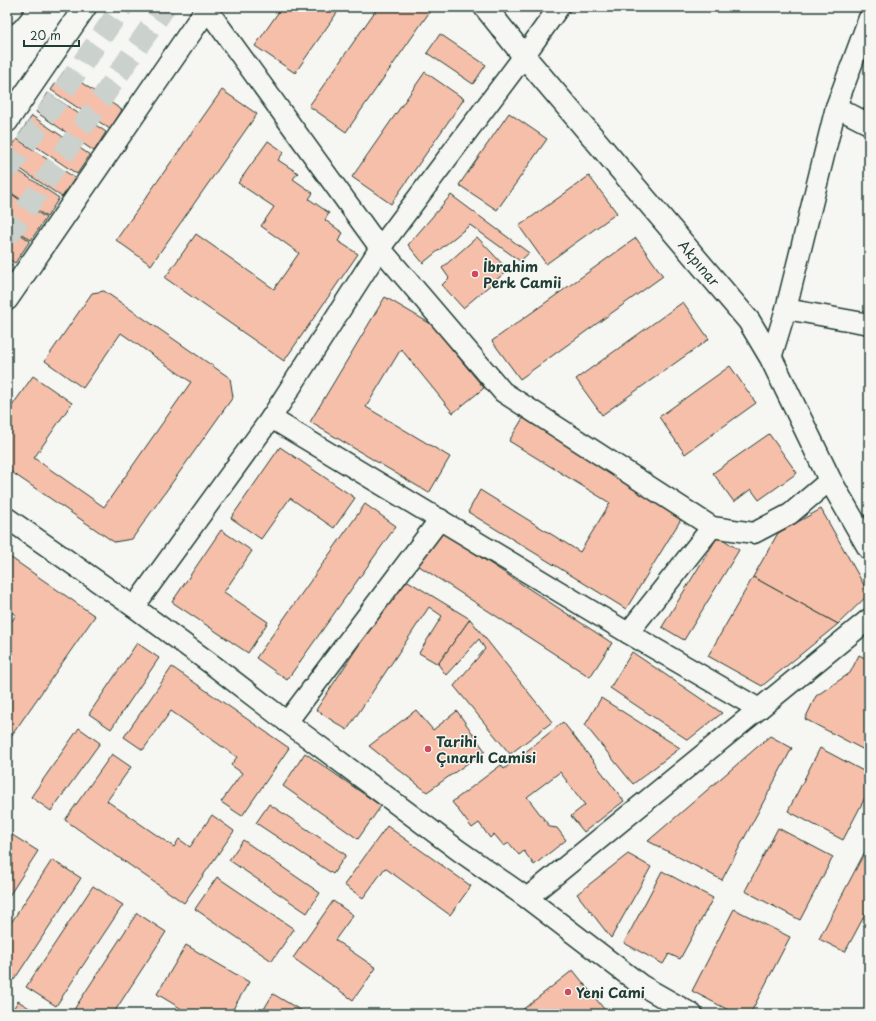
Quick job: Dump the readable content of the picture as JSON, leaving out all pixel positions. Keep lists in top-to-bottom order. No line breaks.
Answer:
{"streets":{"main road":["Akpınar"]},"places":["İbrahim Perk Camii","Tarihi Çınarlı Camisi","Yeni Cami"],"scale_bar":"20 m"}
